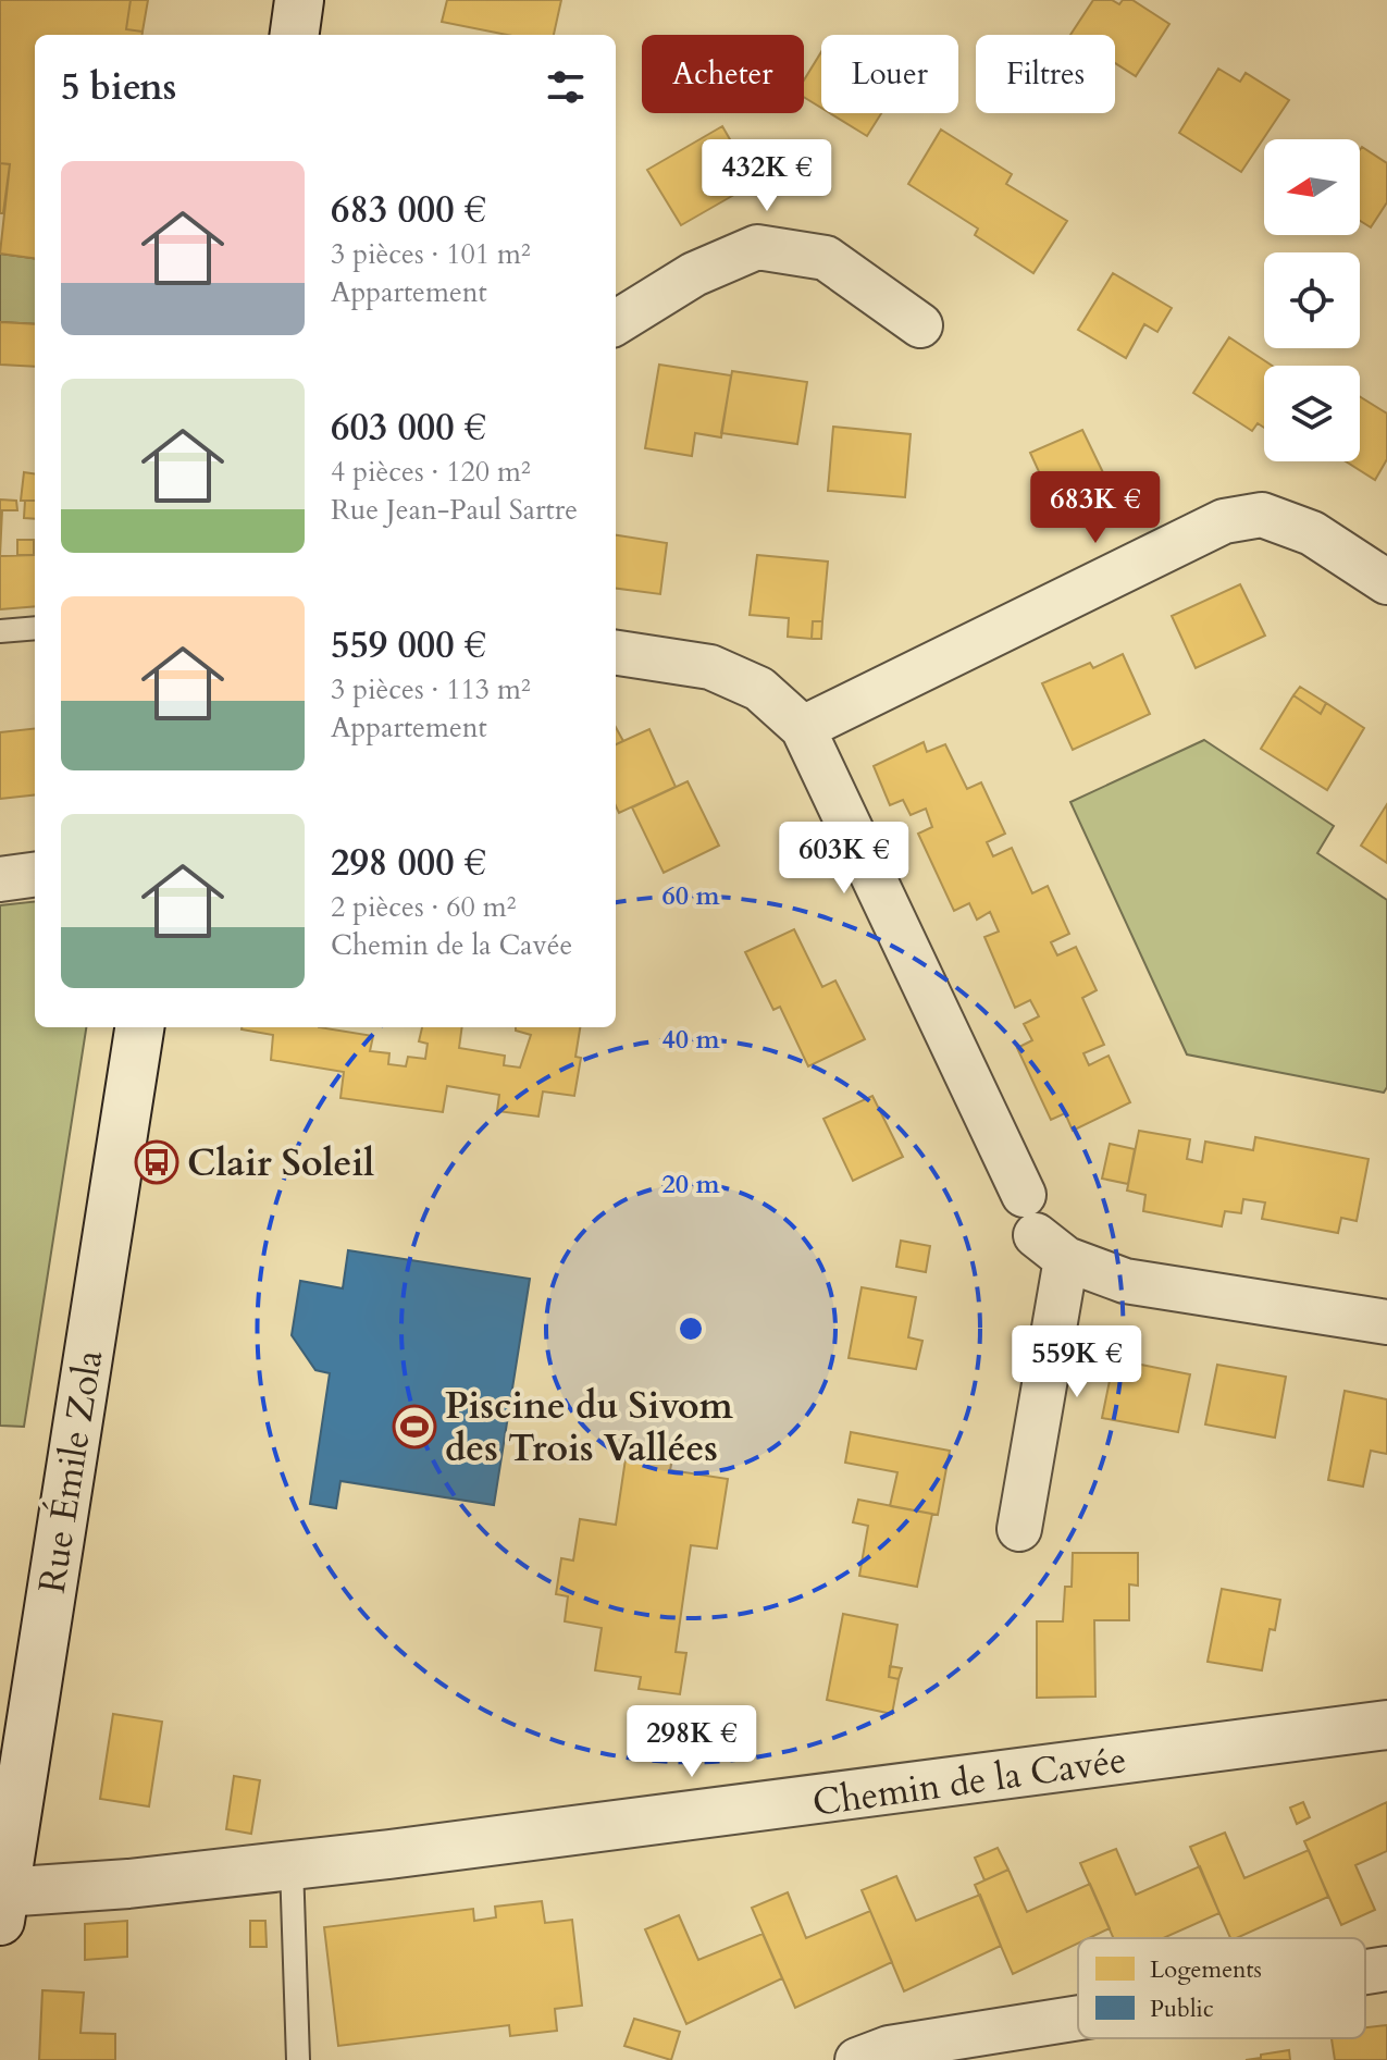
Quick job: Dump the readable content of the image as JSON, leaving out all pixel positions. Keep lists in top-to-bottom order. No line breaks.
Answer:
{"streets":{"street":["Rue Émile Zola","Chemin de la Cavée"]},"crossings":[["Rue Émile Zola","Chemin de la Cavée"]],"places":{"bus stop":["Clair Soleil"],"sports":["Piscine du Sivom des Trois Vallées"]},"legend":["Logements","Public"],"north":"left","page":{"chip":["Acheter","Louer","Filtres"],"heading":"5 biens","price":["432K €","683K €","603K €","559K €","298K €"],"list":[{"name":"683 000 €","note":"3 pièces · 101 m² · Appartement"},{"name":"603 000 €","note":"4 pièces · 120 m² · Rue Jean-Paul Sartre"},{"name":"559 000 €","note":"3 pièces · 113 m² · Appartement"},{"name":"298 000 €","note":"2 pièces · 60 m² · Chemin de la Cavée"}]},"rings":["60 m","40 m","20 m"]}
